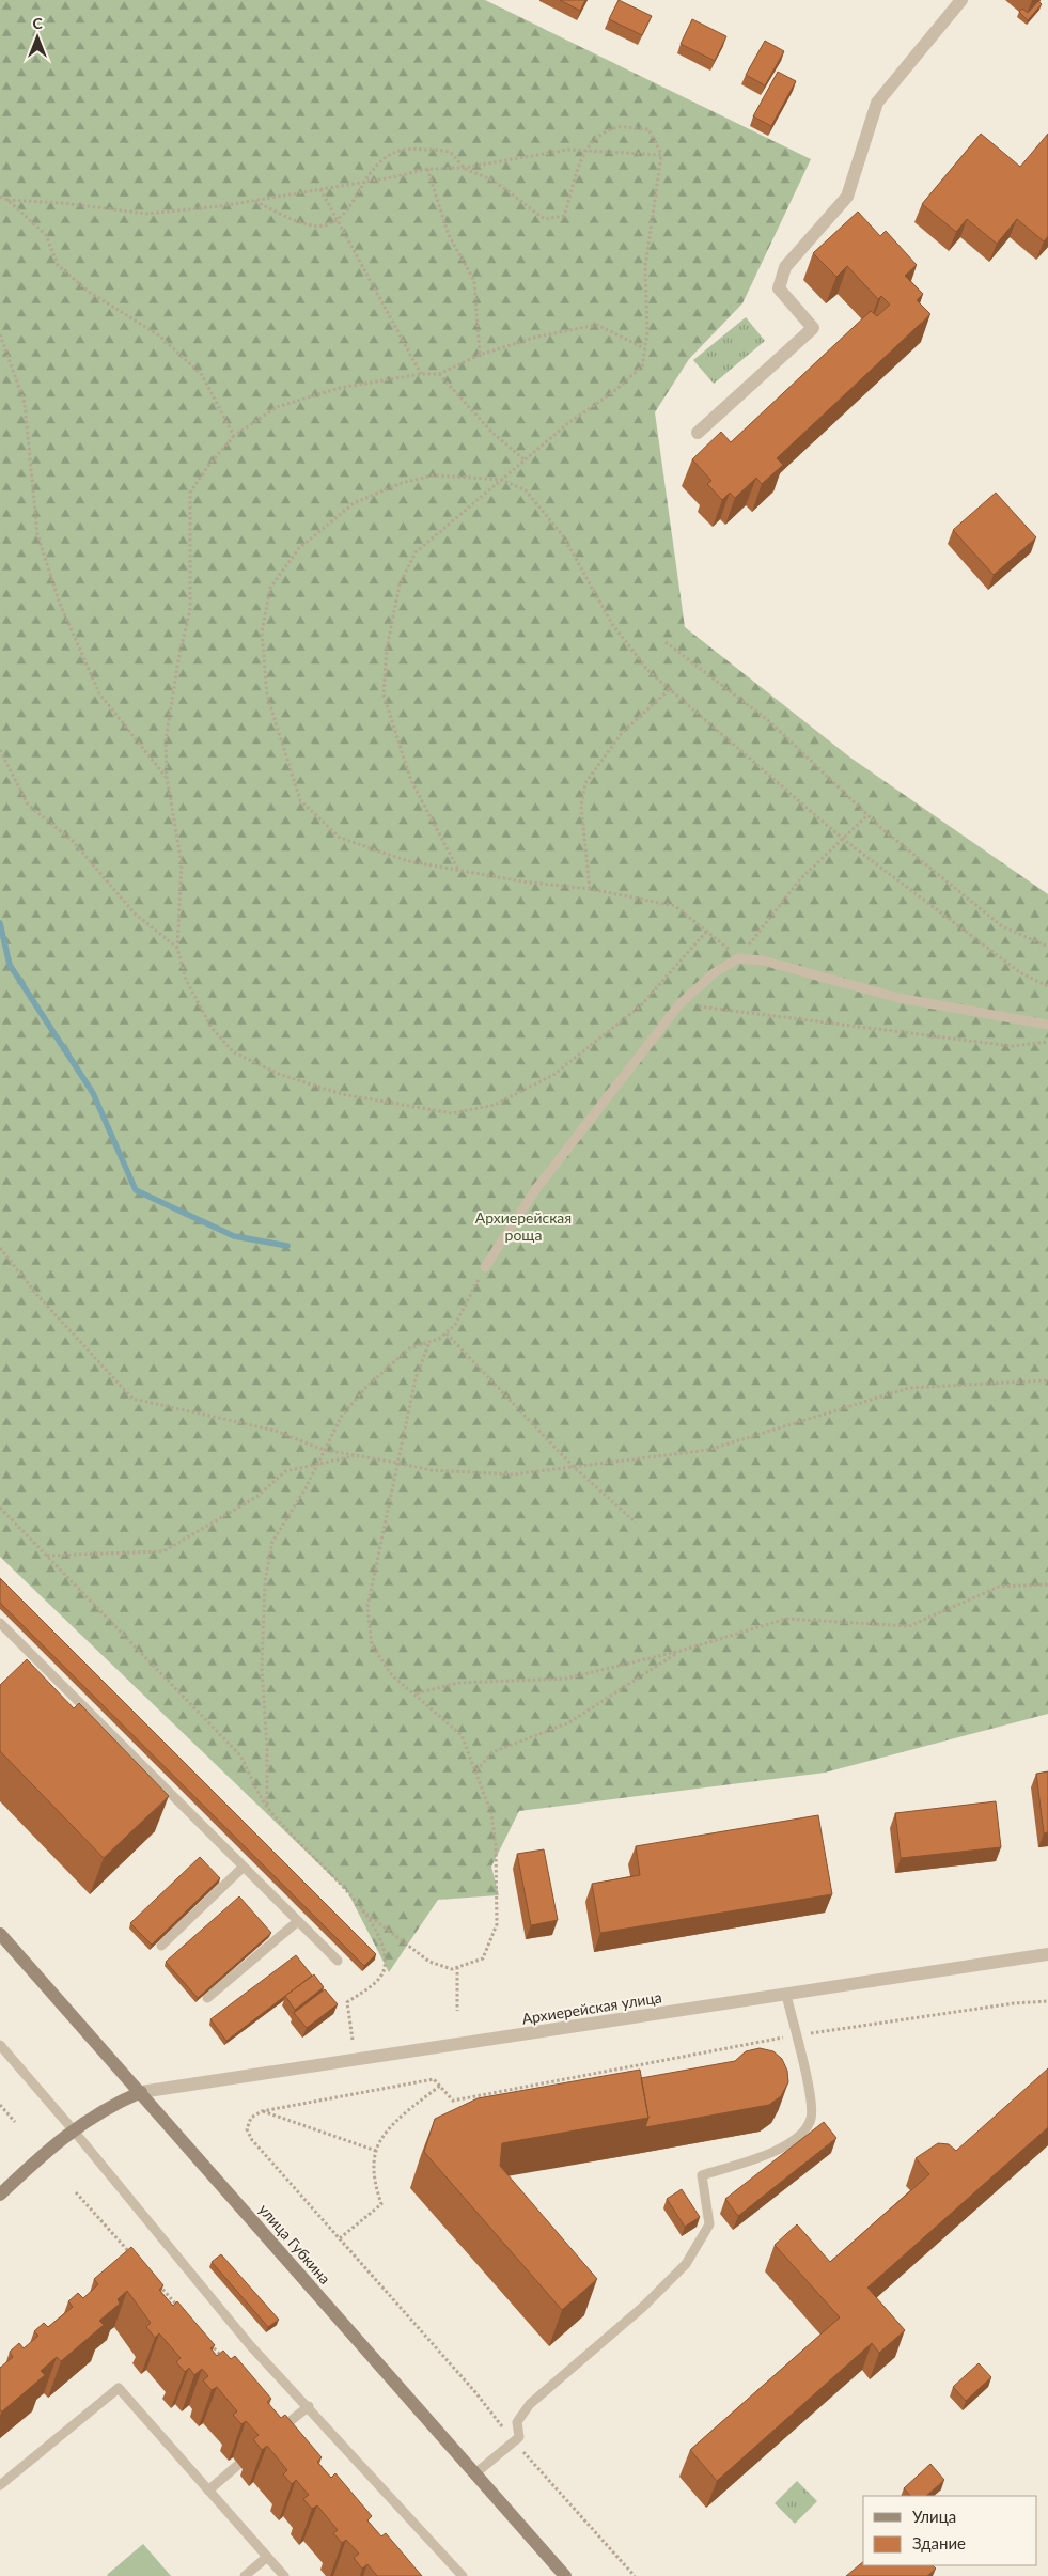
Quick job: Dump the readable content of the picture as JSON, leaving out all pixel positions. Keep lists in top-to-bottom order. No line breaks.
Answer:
{"streets":{"main road":["улица Губкина"],"street":["Архиерейская улица"]},"crossings":[["Архиерейская улица","улица Губкина"]],"parks":["Архиерейская роща"],"legend":["Улица","Здание"],"north":"top"}
